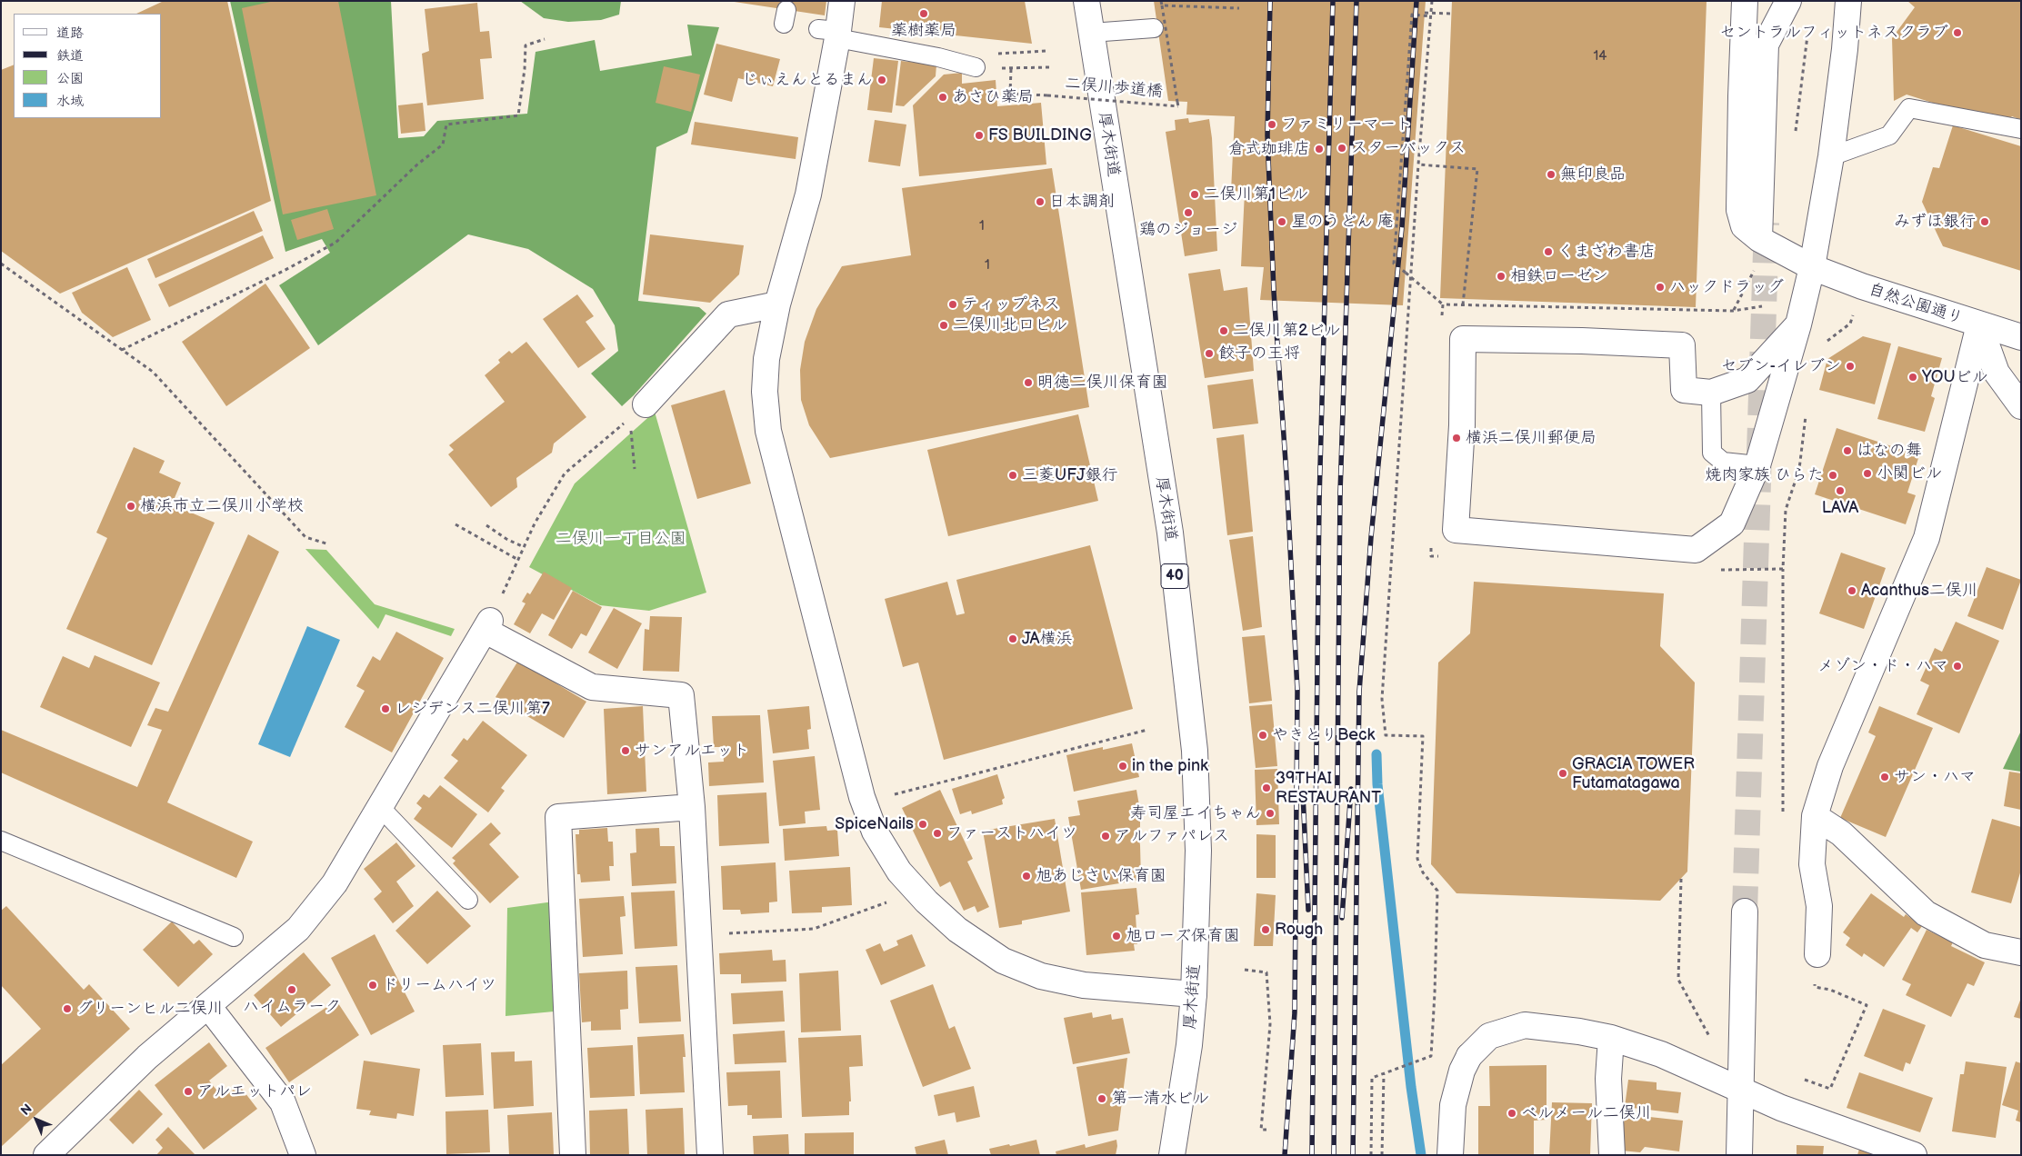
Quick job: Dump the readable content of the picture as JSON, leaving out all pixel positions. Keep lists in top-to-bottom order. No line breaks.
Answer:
{"streets":{"street":["厚木街道","自然公園通り","40"],"path":["二俣川歩道橋"]},"parks":["二俣川一丁目公園"],"places":["薬樹薬局","セントラルフィットネスクラブ","じぃえんとるまん","あさひ薬局","ファミリーマート","FS BUILDING","スターバックス","倉式珈琲店","無印良品","二俣川第1ビル","日本調剤","鶏のジョージ","星のうどん 庵","みずほ銀行","くまざわ書店","相鉄ローゼン","ハックドラッグ","ティップネス","二俣川北口ビル","二俣川第2ビル","餃子の王将","セブン-イレブン","YOUビル","明徳二俣川保育園","横浜二俣川郵便局","はなの舞","小関ビル","三菱UFJ銀行","焼肉家族 ひらた","LAVA","横浜市立二俣川小学校","Acanthus二俣川","JA横浜","メゾン・ド・ハマ","レジデンス二俣川第7","やきとりBeck","サンアルエット","in the pink","GRACIA TOWER Futamatagawa","サン・ハマ","39THAI RESTAURANT","寿司屋エイちゃん","SpiceNails","ファーストハイツ","アルファパレス","旭あじさい保育園","Rough","旭ローズ保育園","ドリームハイツ","ハイムラーク","グリーンヒル二俣川","アルエットパレ","第一清水ビル","ベルメール二俣川"],"house_numbers":["14","1","1"],"legend":["道路","鉄道","公園","水域"],"north":"top left"}
